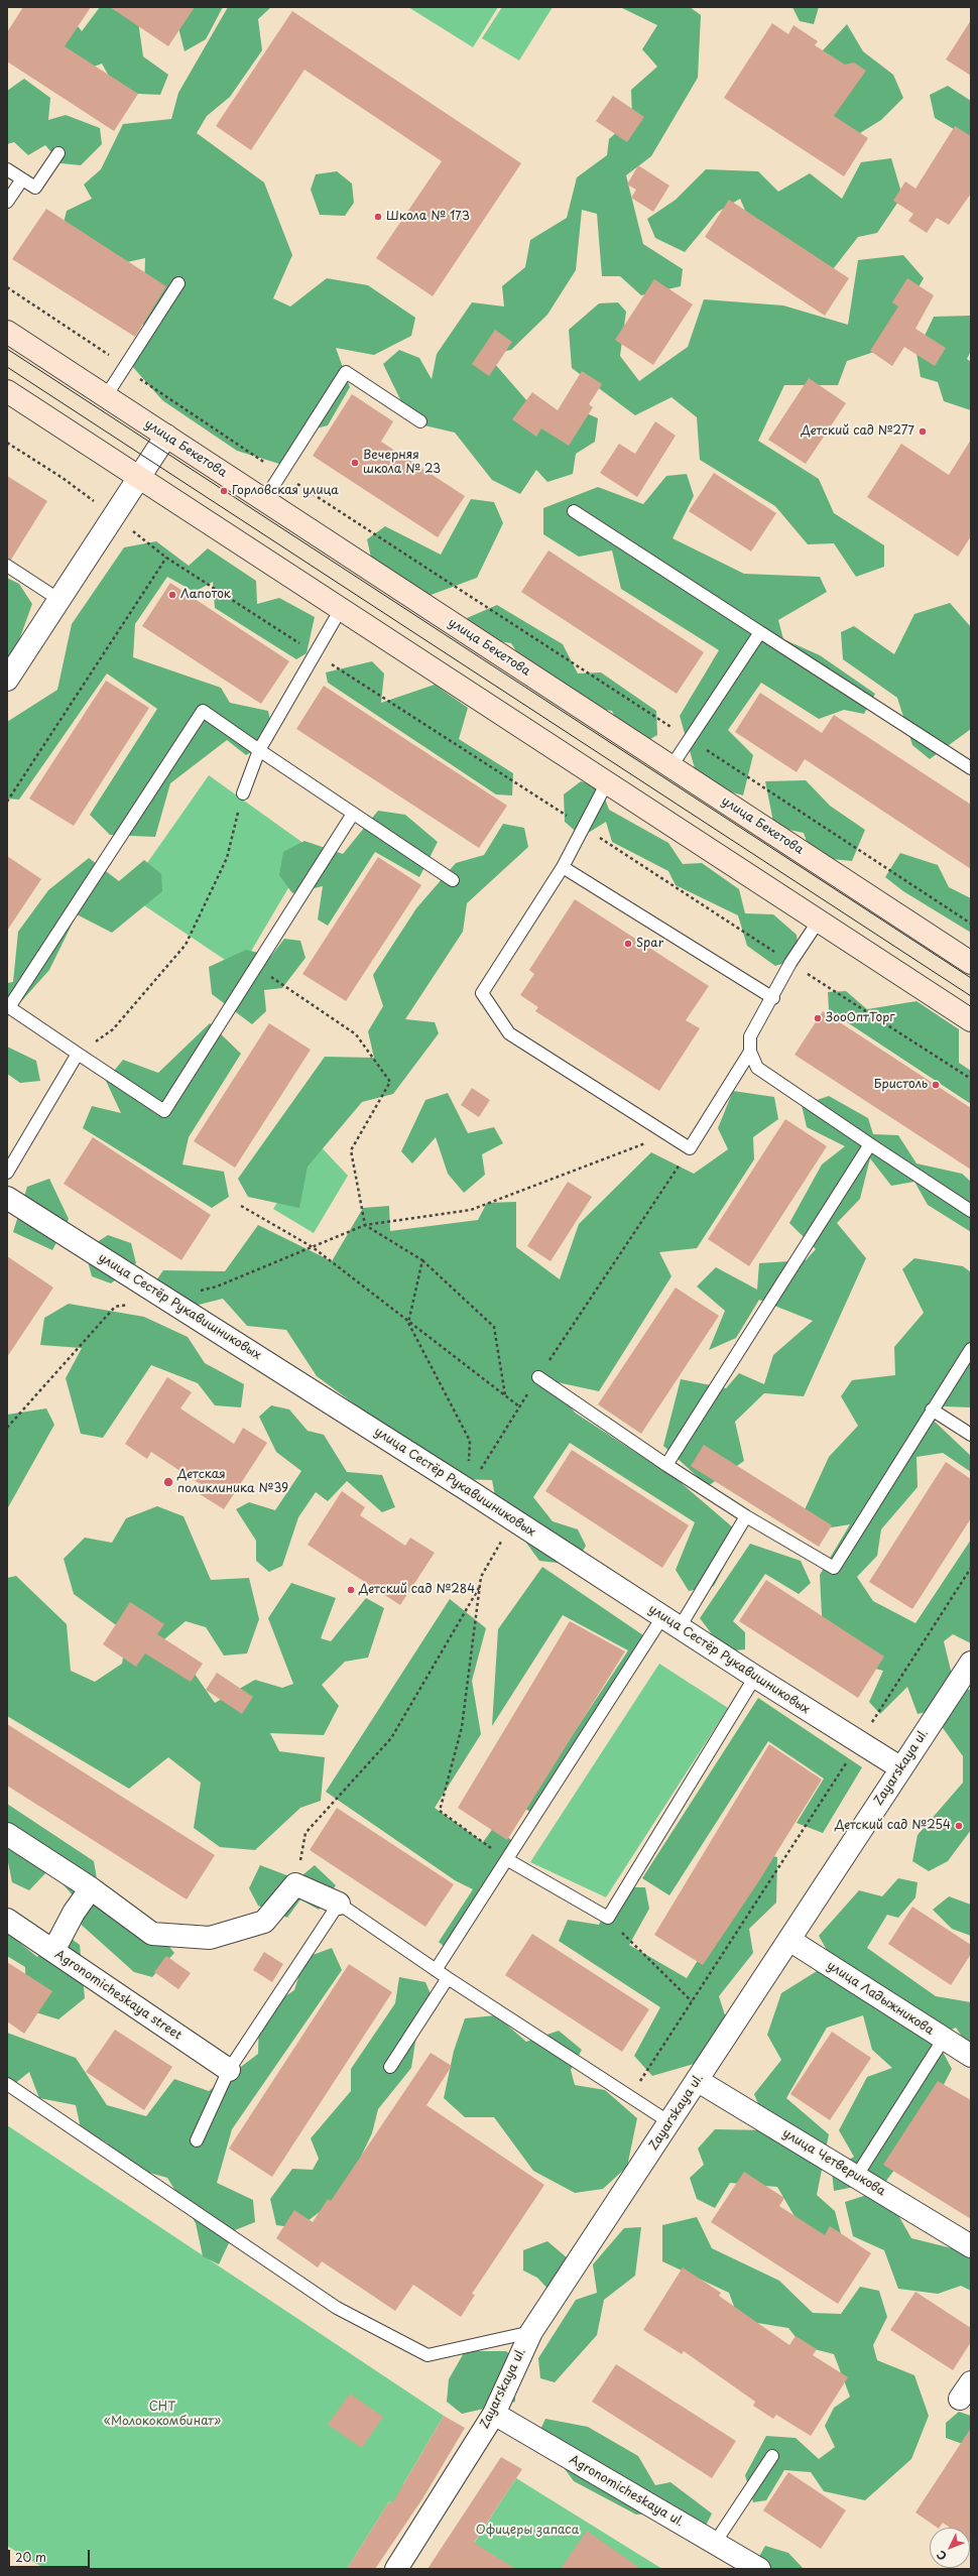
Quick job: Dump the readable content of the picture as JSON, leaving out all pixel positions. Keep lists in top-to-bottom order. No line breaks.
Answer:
{"streets":{"main road":["улица Бекетова"],"street":["улица Сестёр Рукавишниковых","Zayarskaya ul.","Agronomicheskaya street","улица Ладыжникова","улица Четверикова","Agronomicheskaya ul."]},"crossings":[["улица Сестёр Рукавишниковых","Zayarskaya ul."],["Zayarskaya ul.","улица Ладыжникова"],["Zayarskaya ul.","улица Четверикова"],["Zayarskaya ul.","Agronomicheskaya ul."]],"parks":["СНТ «Молококомбинат»","Офицеры запаса"],"places":["Школа № 173","Детский сад №277","Вечерняя школа № 23","Горловская улица","Лапоток","Spar","ЗооОптТорг","Бристоль","Детская поликлиника №39","Детский сад №284","Детский сад №254"],"scale_bar":"20 m","north":"bottom left"}
